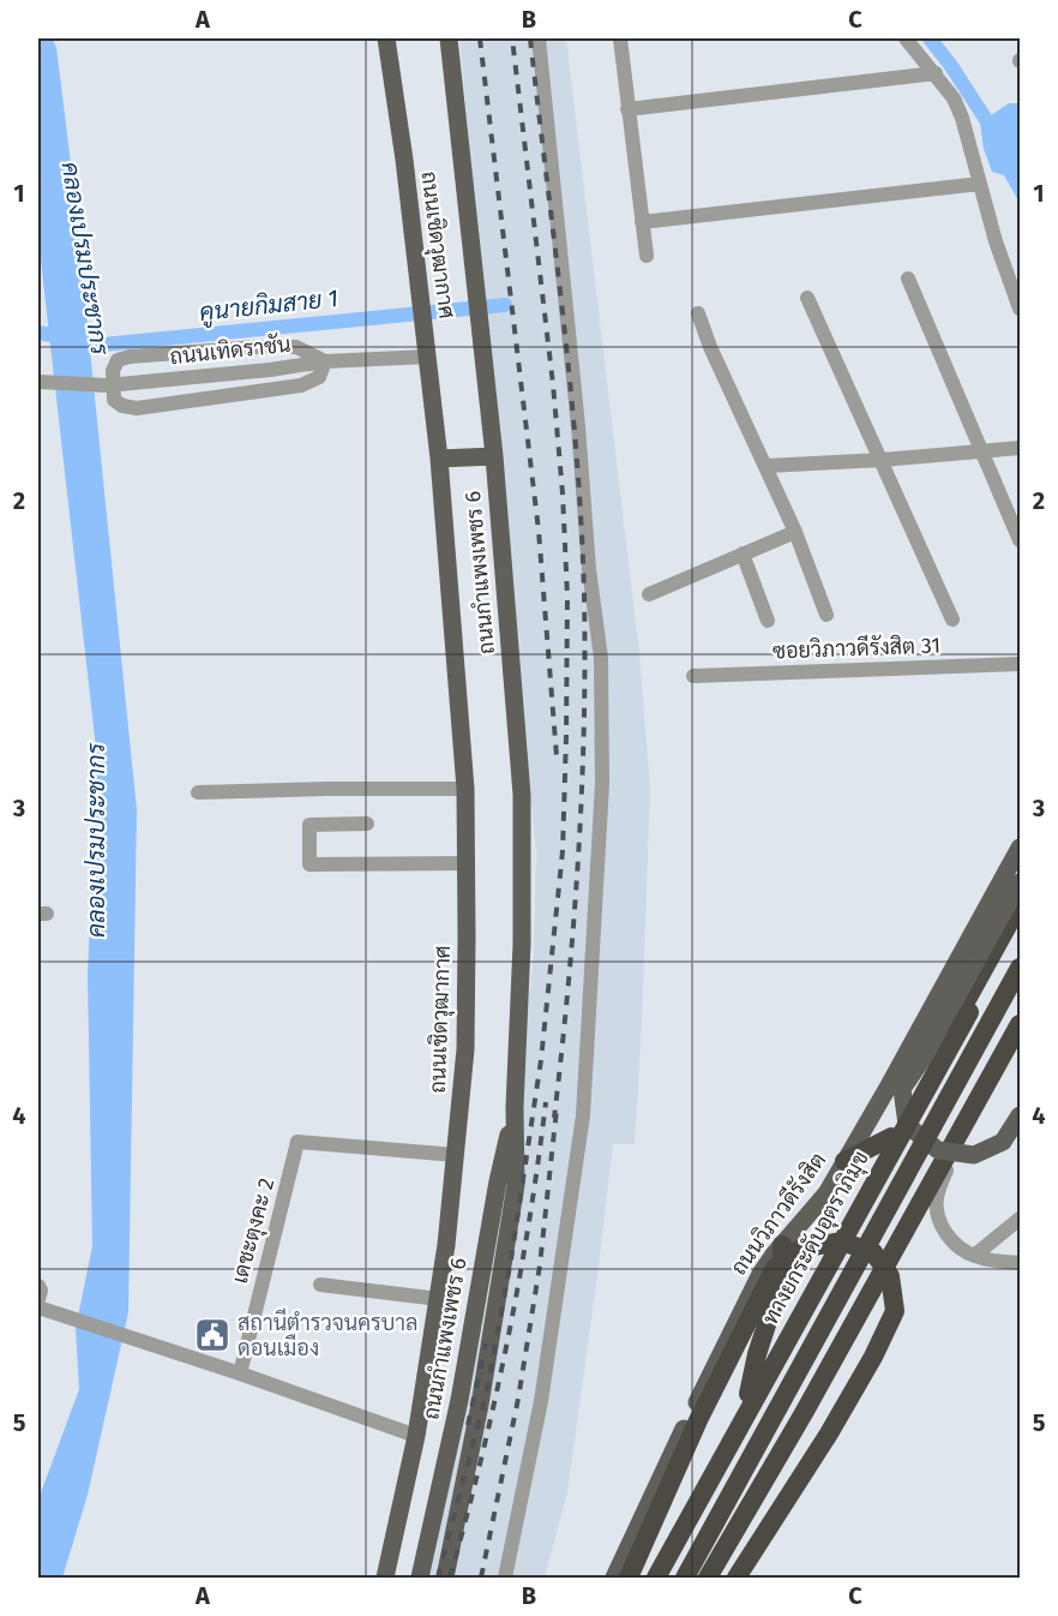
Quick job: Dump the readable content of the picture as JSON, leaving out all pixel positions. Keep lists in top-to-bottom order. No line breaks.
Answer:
{"streets":{"highway":["ทางยกระดับอุตราภิมุข"],"main road":["ถนนเชิดวุฒากาศ","ถนนกำแพงเพชร 6","ถนนวิภาวดีรังสิต"],"street":["ถนนเทิดราชัน","ซอยวิภาวดีรังสิต 31","เดชะตุงคะ 2"]},"crossings":[["ถนนเชิดวุฒากาศ","ถนนเทิดราชัน"],["ถนนเชิดวุฒากาศ","เดชะตุงคะ 2"]],"water":["คลองเปรมประชากร","คูนายกิมสาย 1"],"places":{"public building":["สถานีตำรวจนครบาล ดอนเมือง"]},"grid":{"columns":["A","B","C"],"rows":["1","2","3","4","5"]}}
